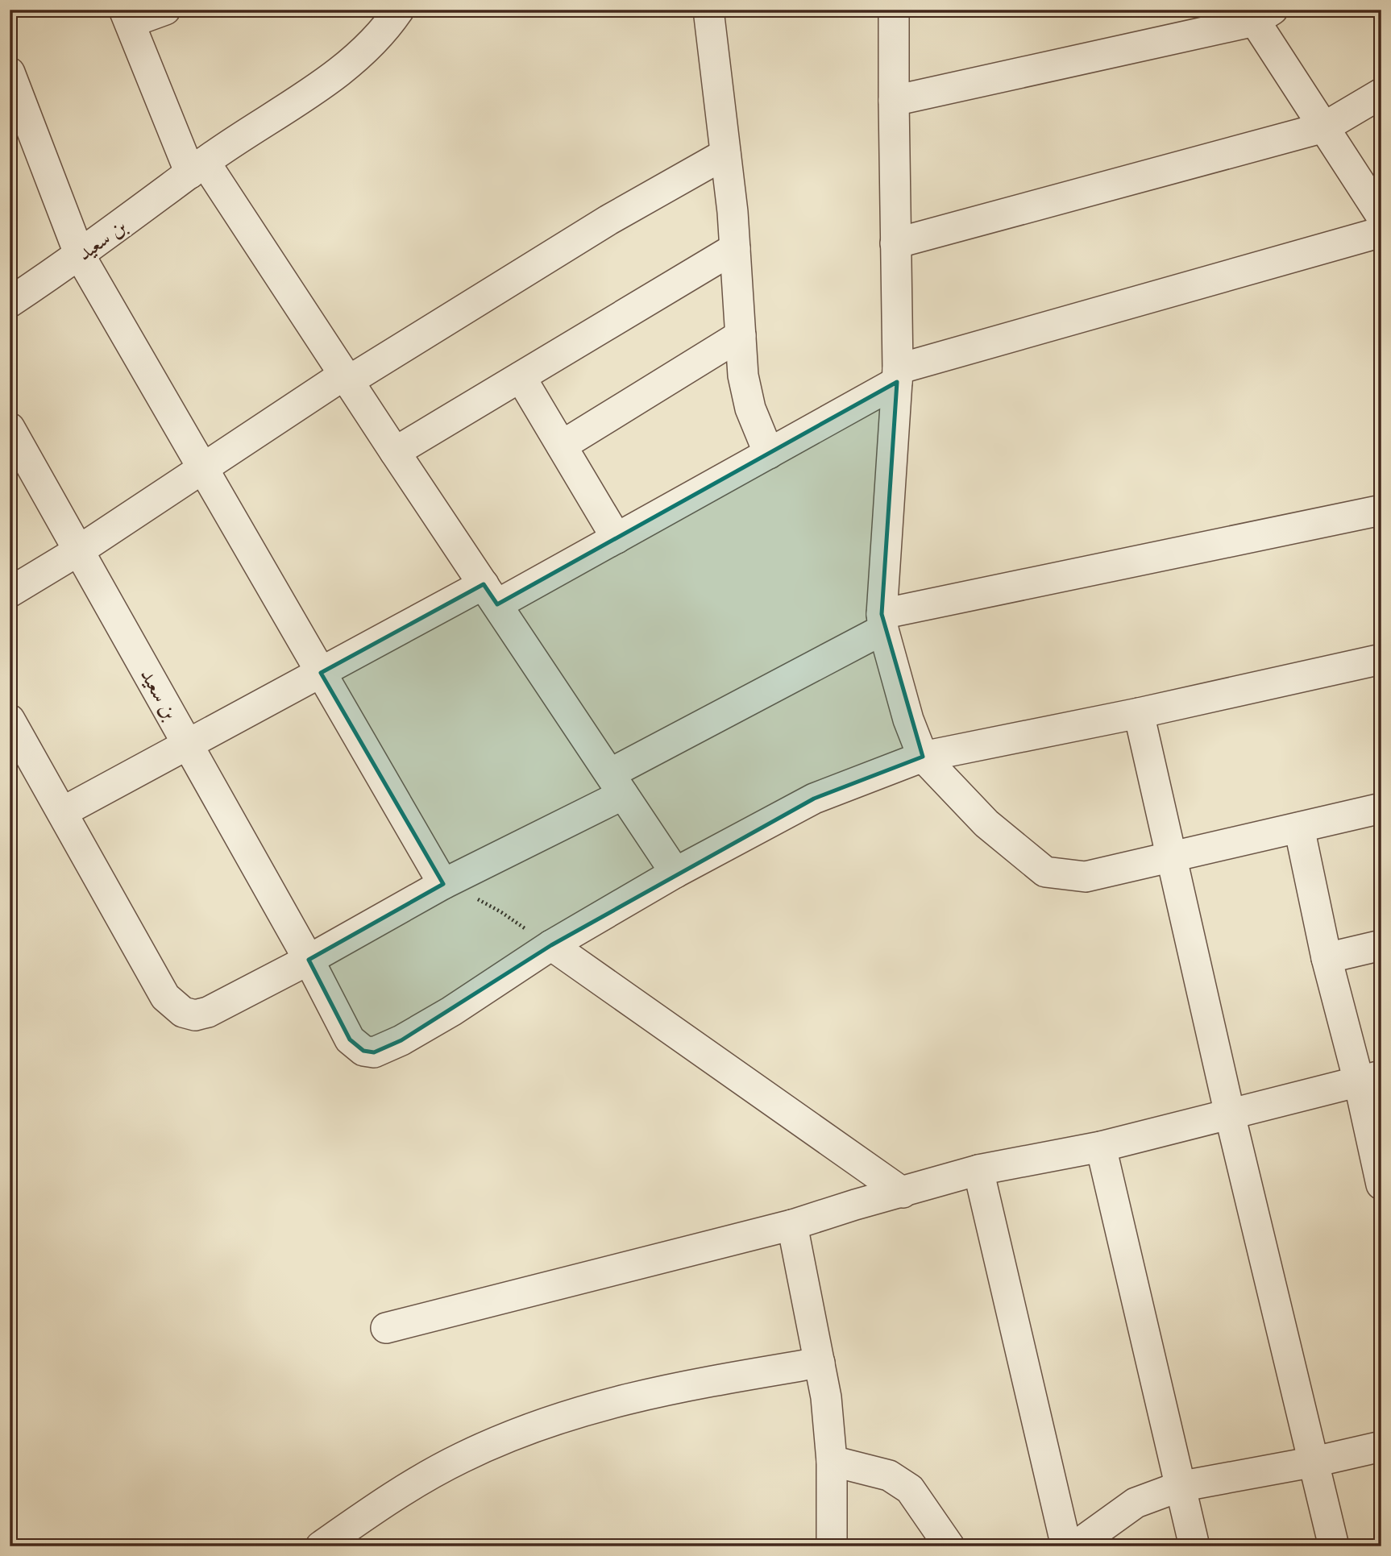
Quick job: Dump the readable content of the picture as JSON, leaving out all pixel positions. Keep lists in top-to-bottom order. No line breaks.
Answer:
{"streets":{"street":["بن سعيد"]}}
